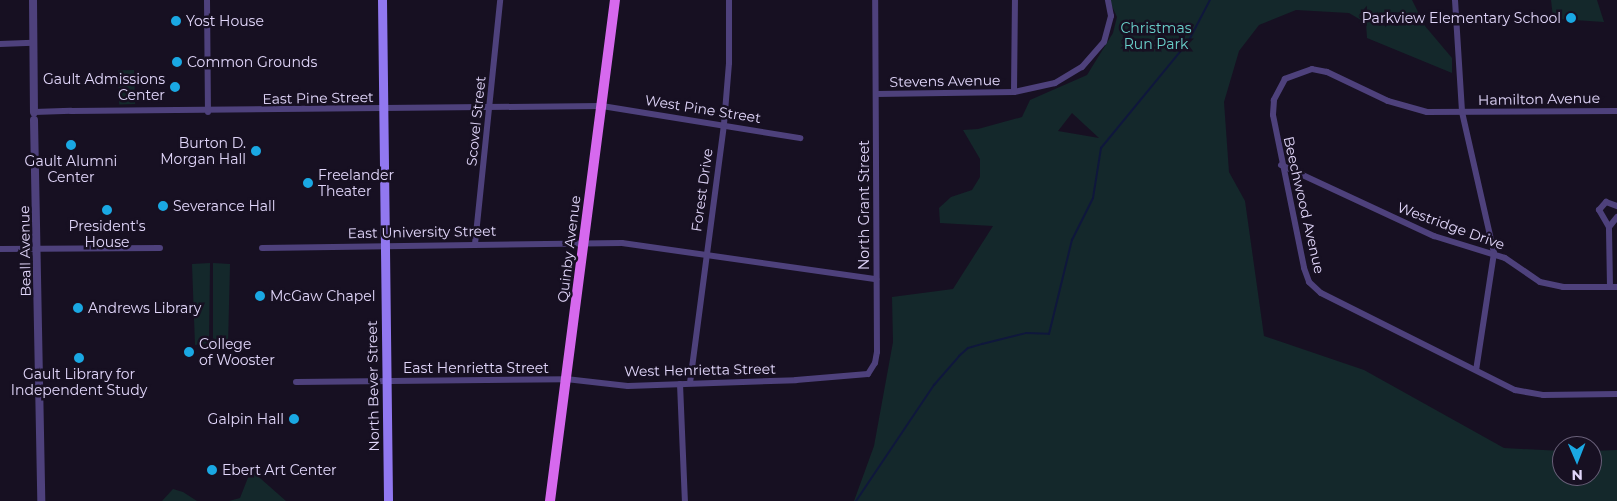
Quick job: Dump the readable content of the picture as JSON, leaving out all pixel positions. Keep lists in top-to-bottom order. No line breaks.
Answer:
{"streets":{"main road":["Quinby Avenue","North Bever Street"],"street":["Stevens Avenue","East Pine Street","Hamilton Avenue","West Pine Street","Scovel Street","Forest Drive","North Grant Street","Beechwood Avenue","Westridge Drive","East University Street","Beall Avenue","East Henrietta Street","West Henrietta Street"]},"crossings":[["Stevens Avenue","North Grant Street"],["East Pine Street","West Pine Street"],["East Pine Street","Scovel Street"],["East Pine Street","Quinby Avenue"],["East Pine Street","Beall Avenue"],["East Pine Street","North Bever Street"],["Hamilton Avenue","Beechwood Avenue"],["West Pine Street","Forest Drive"],["West Pine Street","Quinby Avenue"],["Scovel Street","East University Street"],["Forest Drive","East University Street"],["Forest Drive","West Henrietta Street"],["North Grant Street","East University Street"],["North Grant Street","West Henrietta Street"],["Beechwood Avenue","Westridge Drive"],["East University Street","Quinby Avenue"],["East University Street","North Bever Street"],["Quinby Avenue","East Henrietta Street"],["Quinby Avenue","West Henrietta Street"],["East Henrietta Street","West Henrietta Street"],["East Henrietta Street","North Bever Street"]],"parks":["Christmas Run Park"],"places":["Parkview Elementary School","Yost House","Common Grounds","Gault Admissions Center","Gault Alumni Center","Burton D. Morgan Hall","Freelander Theater","Severance Hall","President's House","McGaw Chapel","Andrews Library","College of Wooster","Gault Library for Independent Study","Galpin Hall","Ebert Art Center"],"north":"bottom"}
